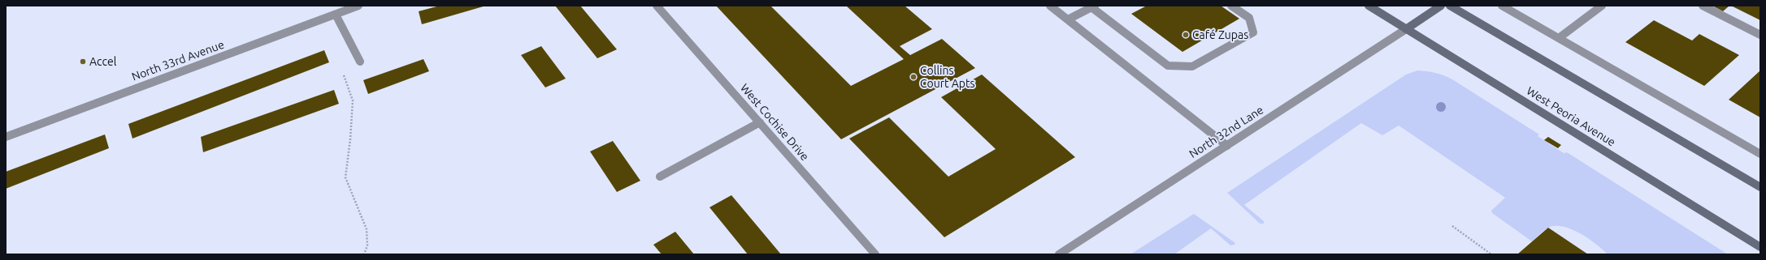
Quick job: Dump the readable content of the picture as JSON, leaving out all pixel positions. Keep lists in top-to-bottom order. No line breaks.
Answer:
{"streets":{"main road":["West Peoria Avenue"],"street":["North 33rd Avenue","West Cochise Drive","North 32nd Lane"]},"crossings":[["West Peoria Avenue","North 32nd Lane"]],"places":["Café Zupas","Accel","Collins Court Apts"]}
